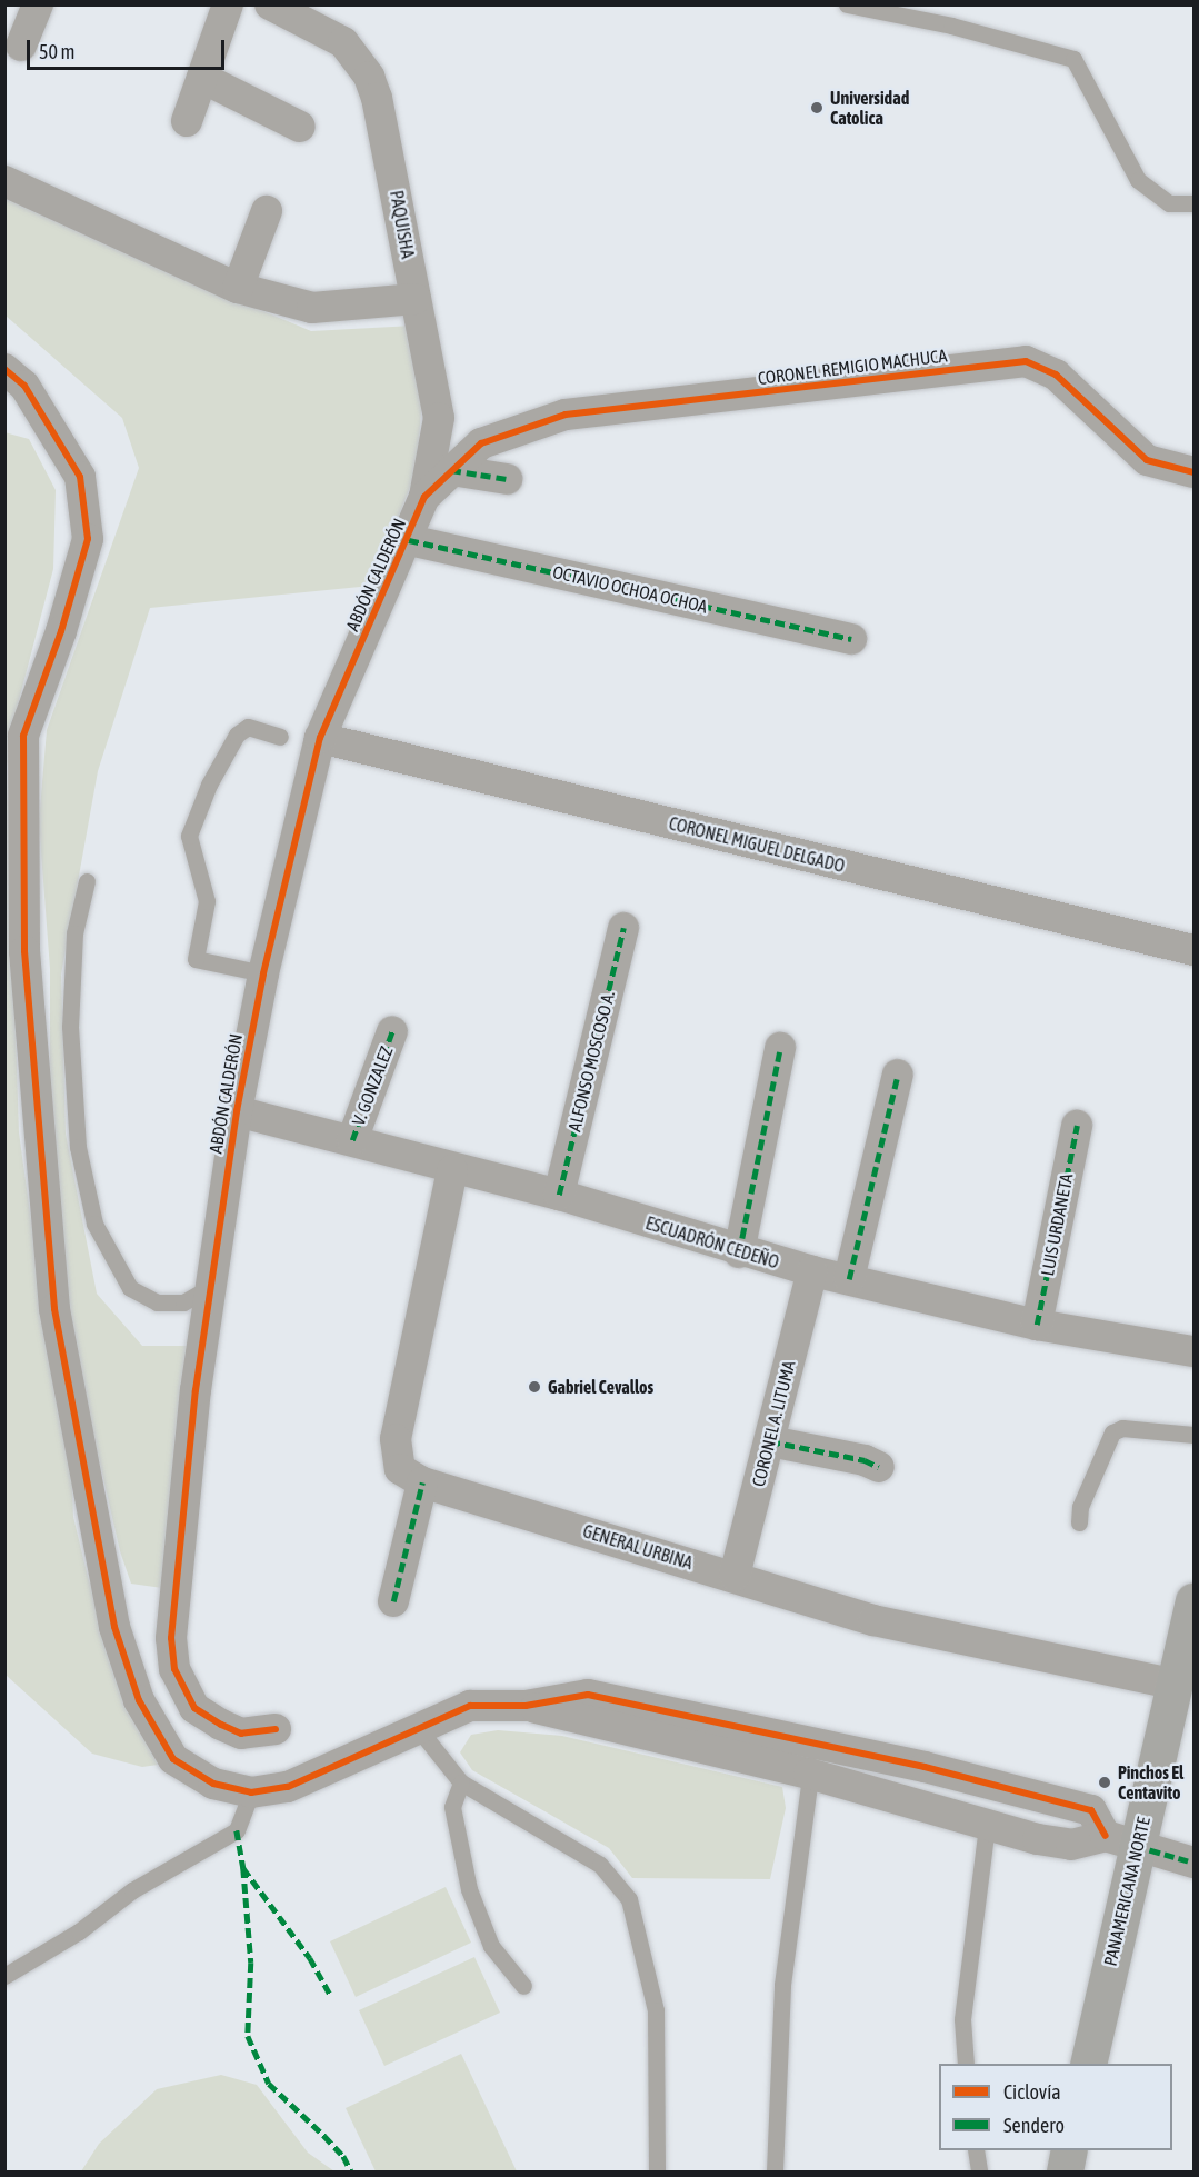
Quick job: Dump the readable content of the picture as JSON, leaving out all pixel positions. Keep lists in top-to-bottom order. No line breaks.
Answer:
{"streets":{"main road":["PANAMERICANA NORTE"],"street":["PAQUISHA","CORONEL REMIGIO MACHUCA","ABDÓN CALDERÓN","OCTAVIO OCHOA OCHOA","CORONEL MIGUEL DELGADO","ALFONSO MOSCOSO A.","V. GONZALEZ","LUIS URDANETA","ESCUADRÓN CEDEÑO","CORONEL A. LITUMA","GENERAL URBINA"]},"crossings":[["PAQUISHA","ABDÓN CALDERÓN"],["CORONEL REMIGIO MACHUCA","ABDÓN CALDERÓN"],["ABDÓN CALDERÓN","OCTAVIO OCHOA OCHOA"],["ABDÓN CALDERÓN","CORONEL MIGUEL DELGADO"],["ABDÓN CALDERÓN","ESCUADRÓN CEDEÑO"],["ALFONSO MOSCOSO A.","ESCUADRÓN CEDEÑO"],["V. GONZALEZ","ESCUADRÓN CEDEÑO"],["LUIS URDANETA","ESCUADRÓN CEDEÑO"],["ESCUADRÓN CEDEÑO","CORONEL A. LITUMA"],["ESCUADRÓN CEDEÑO","GENERAL URBINA"],["CORONEL A. LITUMA","GENERAL URBINA"],["GENERAL URBINA","PANAMERICANA NORTE"]],"places":["Universidad Catolica","Gabriel Cevallos","Pinchos El Centavito"],"legend":["Ciclovía","Sendero"],"scale_bar":"50 m"}
